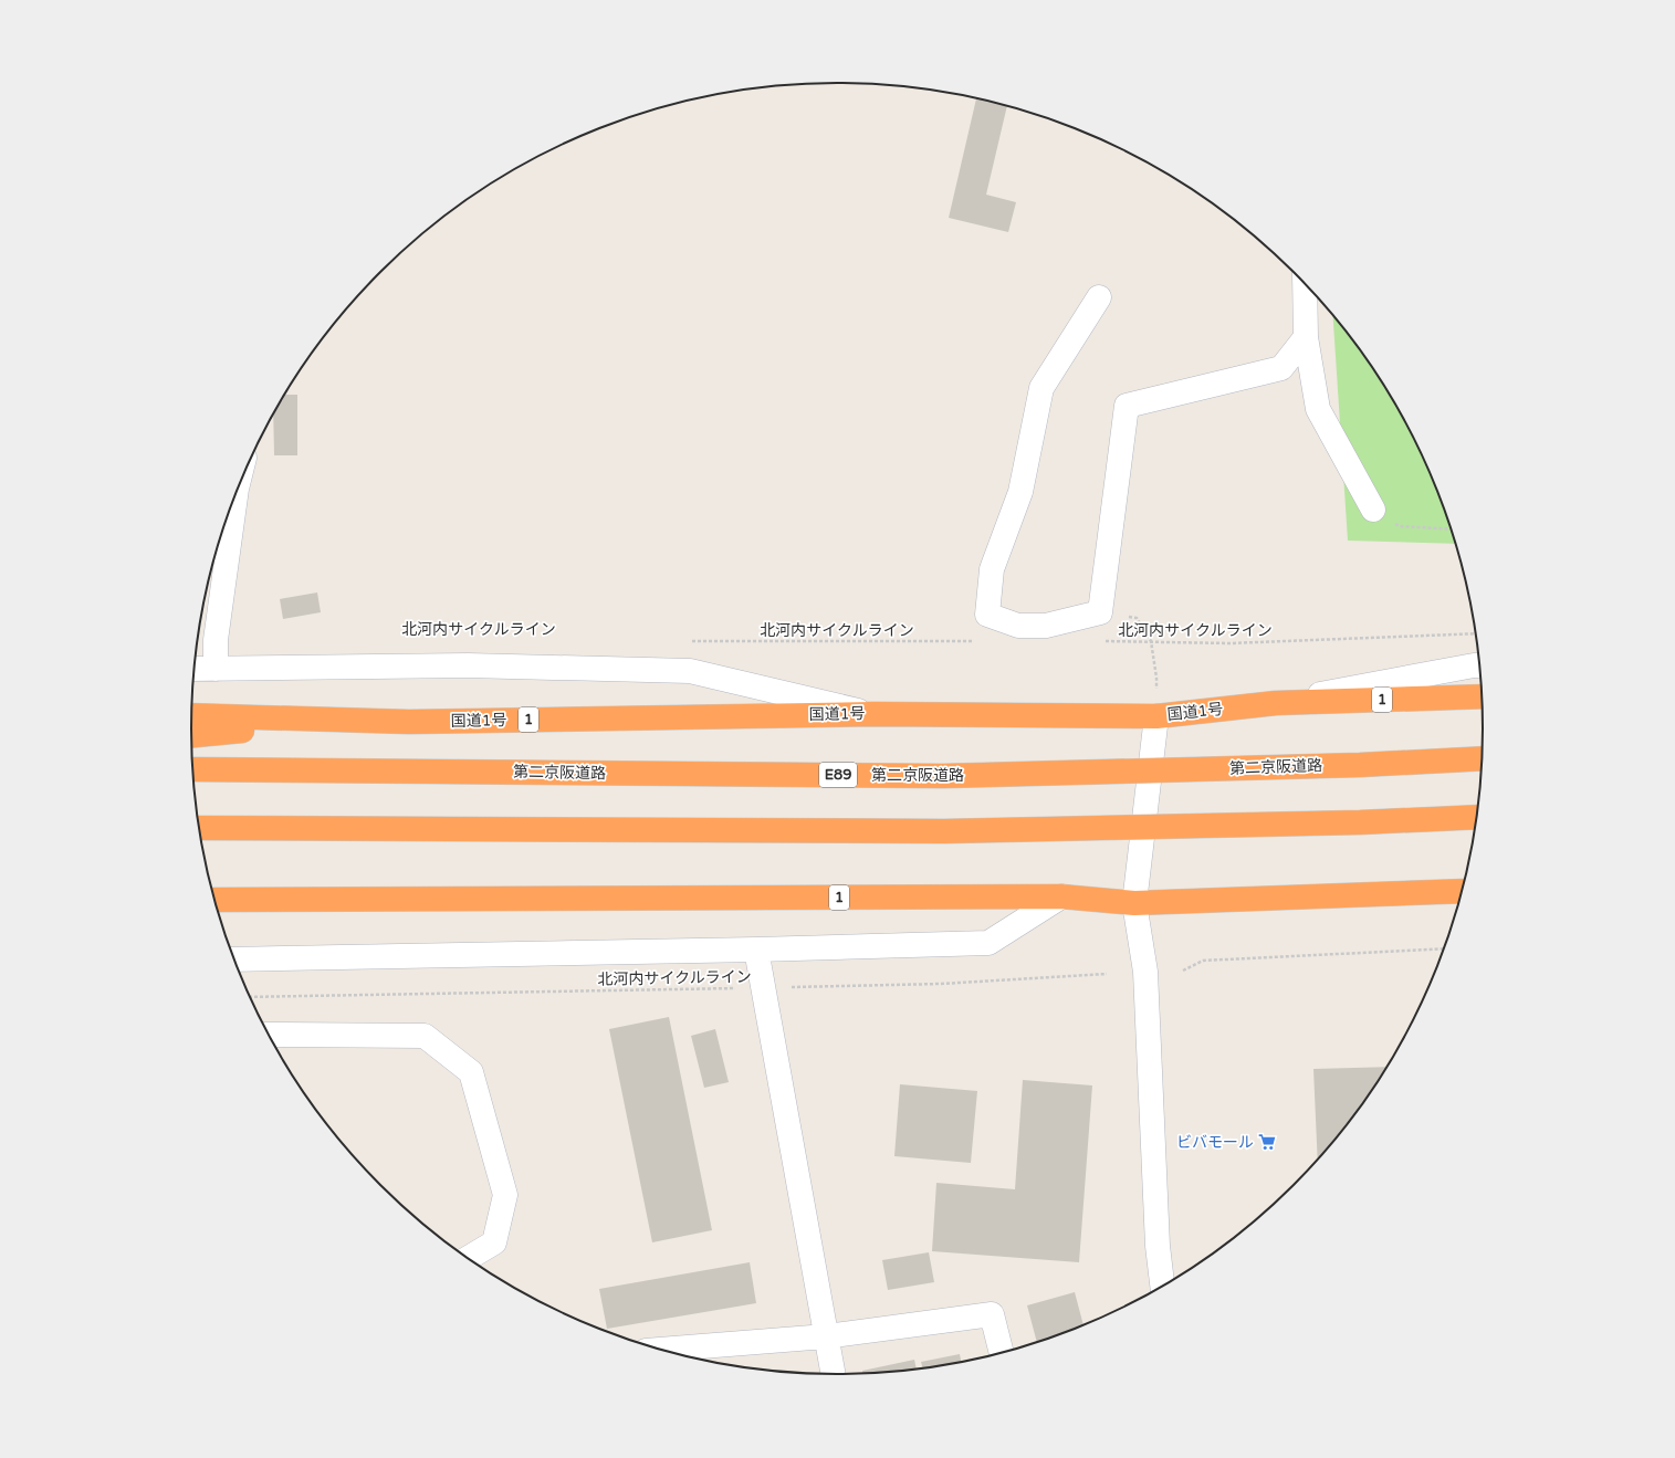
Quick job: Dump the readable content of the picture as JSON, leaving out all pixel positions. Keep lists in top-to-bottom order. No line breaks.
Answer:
{"streets":{"highway":["1","国道1号","第二京阪道路","E89"],"path":["北河内サイクルライン"]},"places":{"supermarket":["ビバモール"]}}
